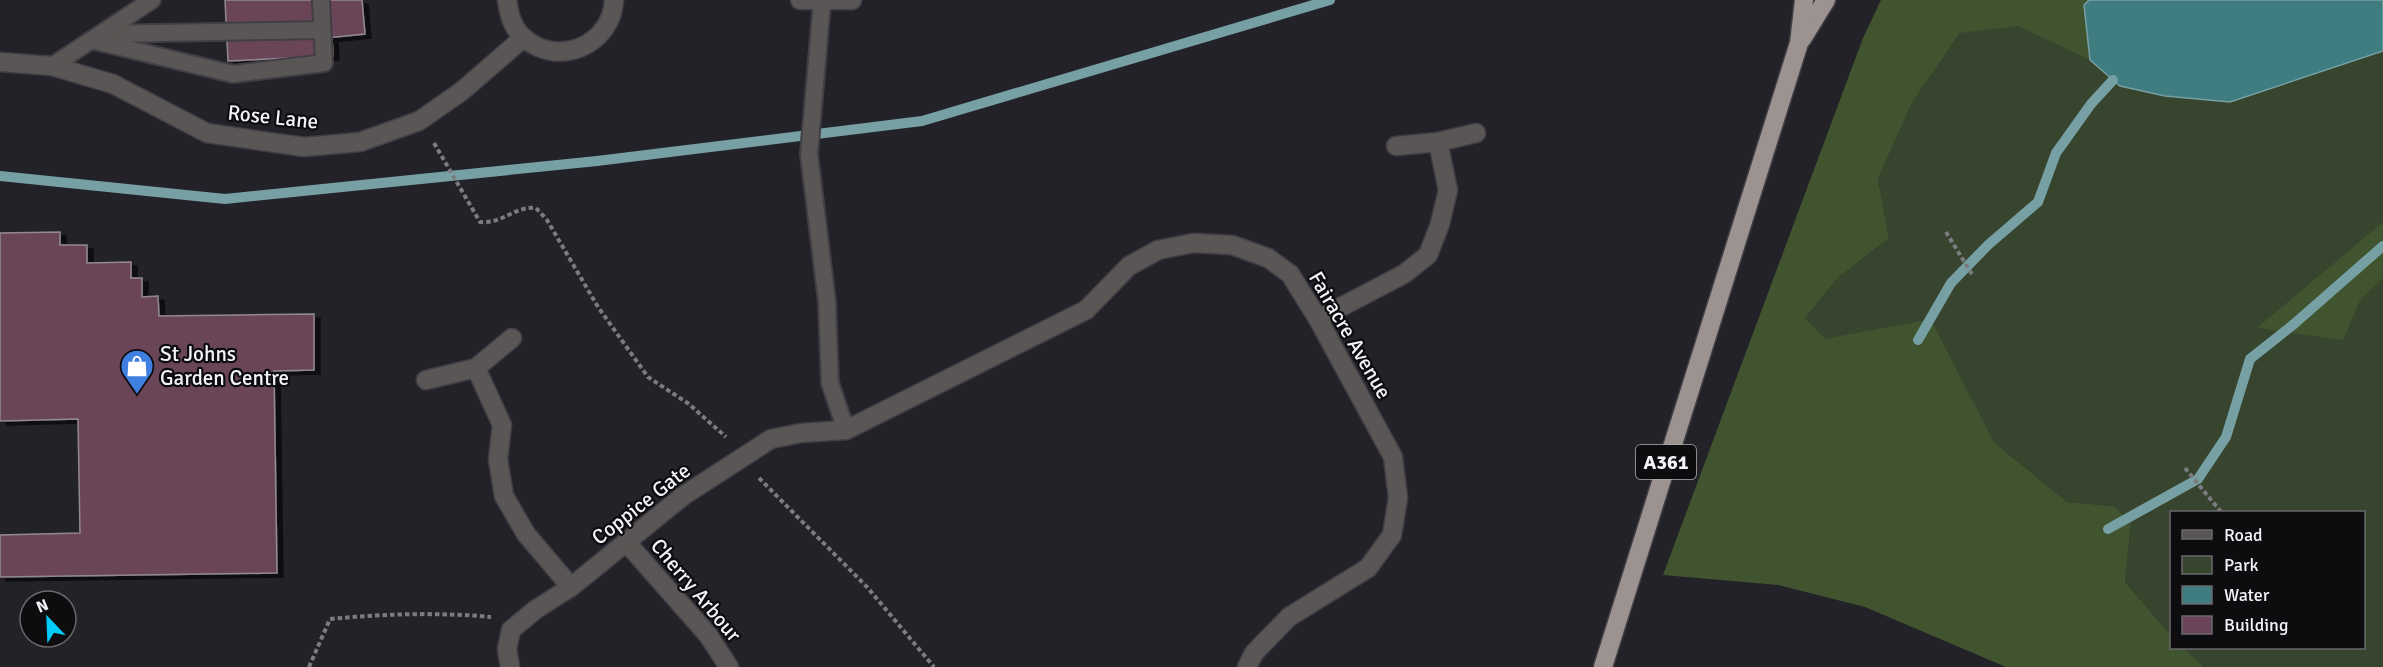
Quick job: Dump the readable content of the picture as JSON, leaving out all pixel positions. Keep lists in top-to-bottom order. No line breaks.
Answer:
{"streets":{"highway":["A361"],"street":["Rose Lane","Fairacre Avenue","Coppice Gate","Cherry Arbour"]},"crossings":[["Fairacre Avenue","Coppice Gate"],["Coppice Gate","Cherry Arbour"]],"places":{"shop":["St Johns Garden Centre"]},"legend":["Road","Park","Water","Building"],"north":"top left"}
